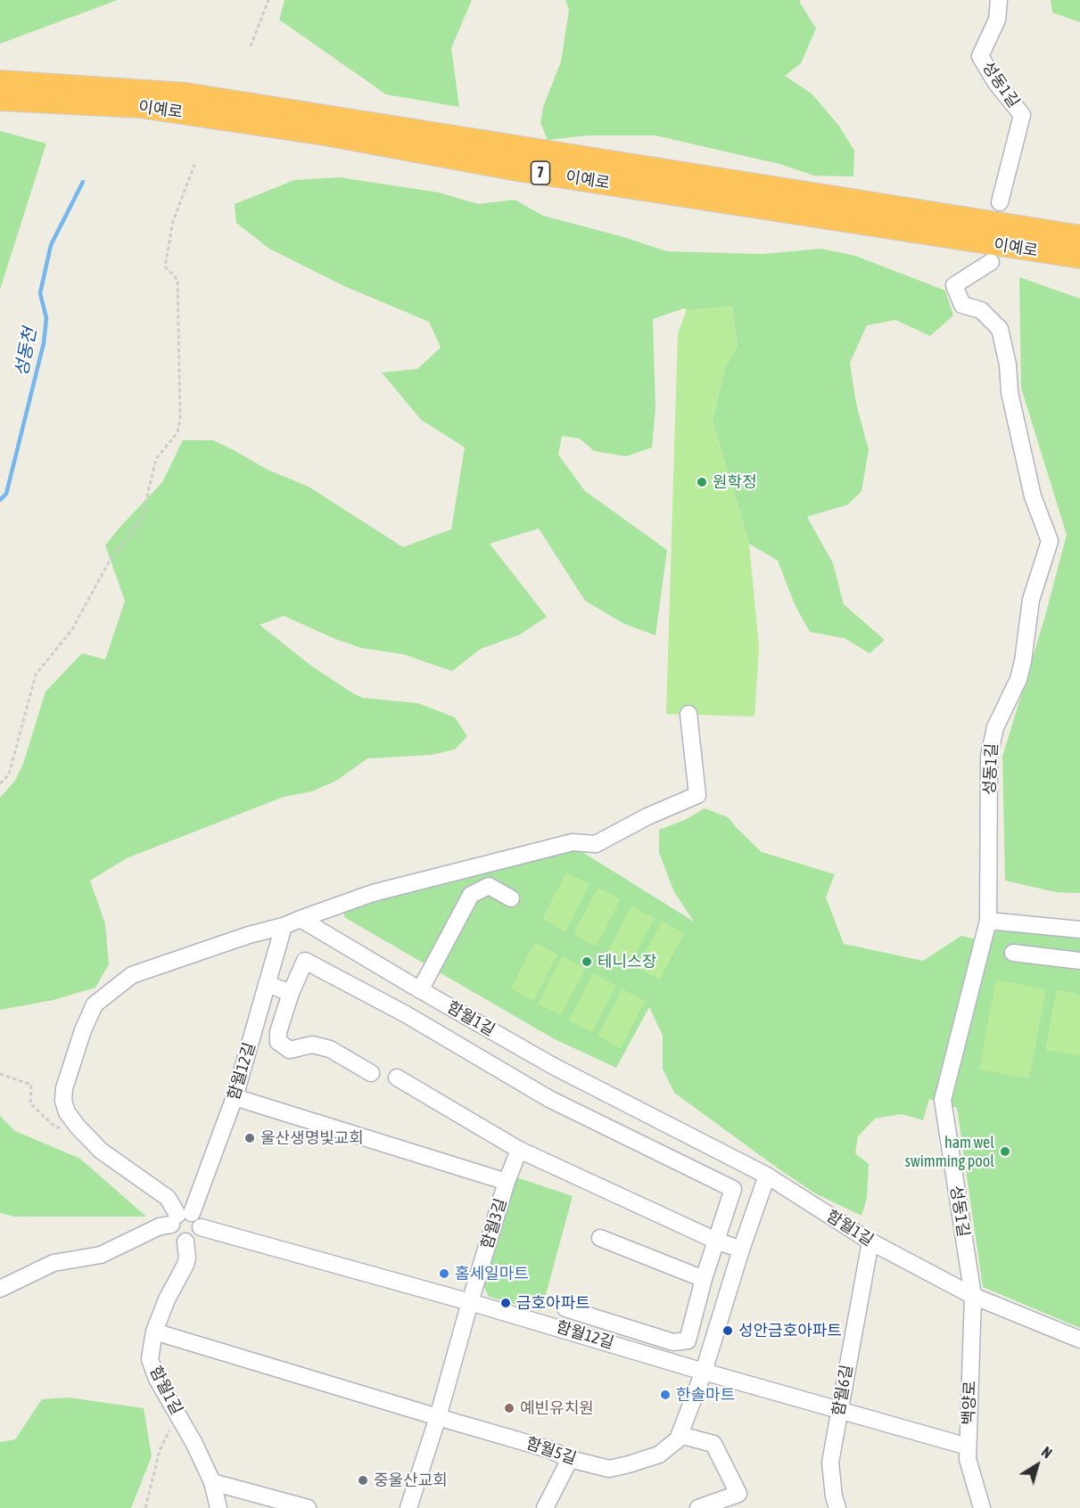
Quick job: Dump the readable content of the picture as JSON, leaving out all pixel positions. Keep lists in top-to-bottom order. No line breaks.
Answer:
{"streets":{"highway":["이예로","7"],"street":["성동1길","함월1길","함월12길","함월3길","함월6길","백양로","함월5길"]},"crossings":[["성동1길","함월1길"],["성동1길","백양로"],["함월1길","함월12길"],["함월1길","함월6길"],["함월1길","백양로"],["함월1길","함월5길"],["함월12길","함월3길"],["함월12길","함월6길"],["함월12길","백양로"],["함월12길","함월5길"],["함월3길","함월5길"]],"water":["성동천"],"places":["원학정","테니스장","울산생명빛교회","ham wel swimming pool","홈세일마트","금호아파트","성안금호아파트","한솔마트","예빈유치원","중울산교회"],"north":"top right"}
